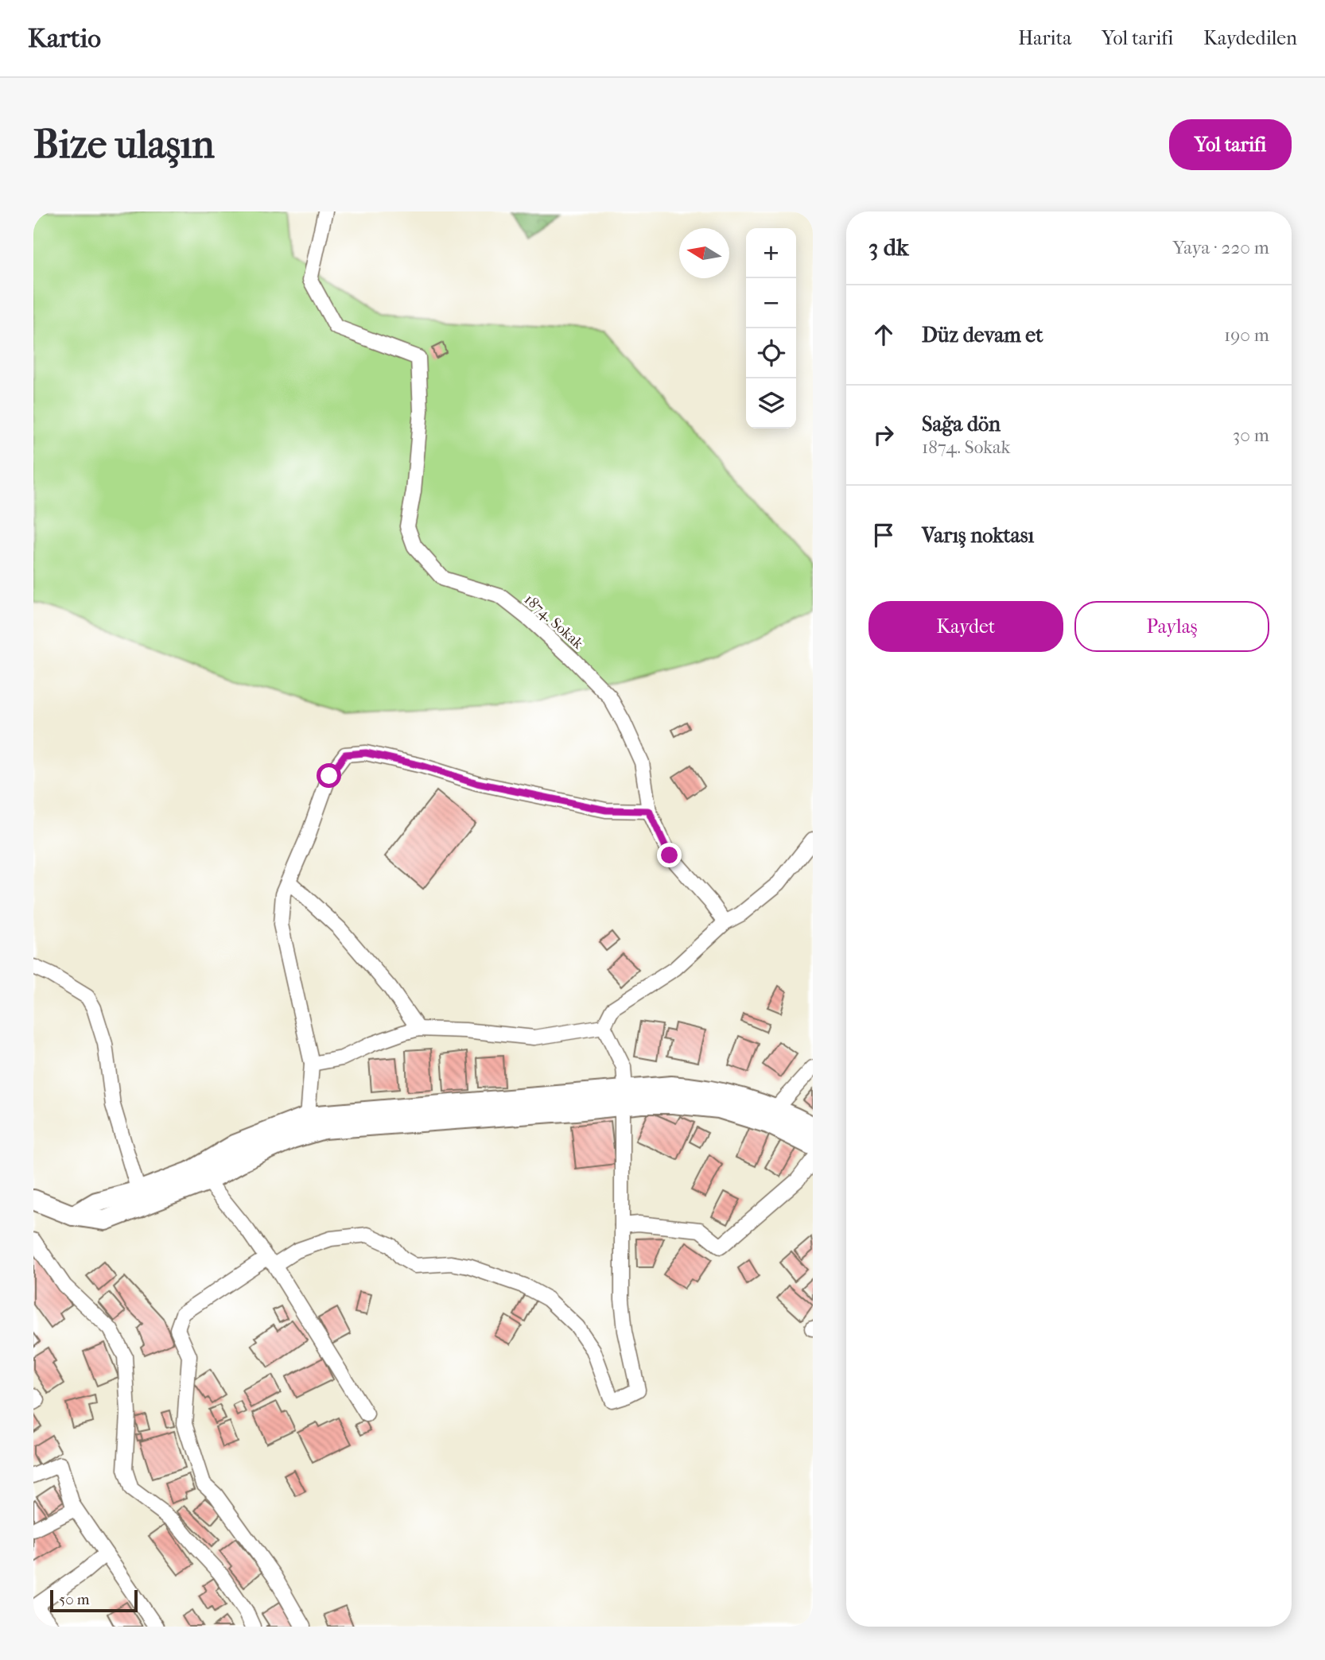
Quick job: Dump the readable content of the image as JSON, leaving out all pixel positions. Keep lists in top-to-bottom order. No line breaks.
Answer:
{"streets":{"street":["1874. Sokak"]},"scale_bar":"50 m","north":"left","page":{"header":"Kartio","nav":["Harita","Yol tarifi","Kaydedilen"],"buttons":["Yol tarifi",["Kaydet","Paylaş"]],"title":"Bize ulaşın","heading":["3 dk","Yaya · 220 m"],"map_buttons":["+","−"],"list":[["Düz devam et","190 m"],["Sağa dön","1874. Sokak","30 m"],"Varış noktası"],"scale":"50 m"}}
